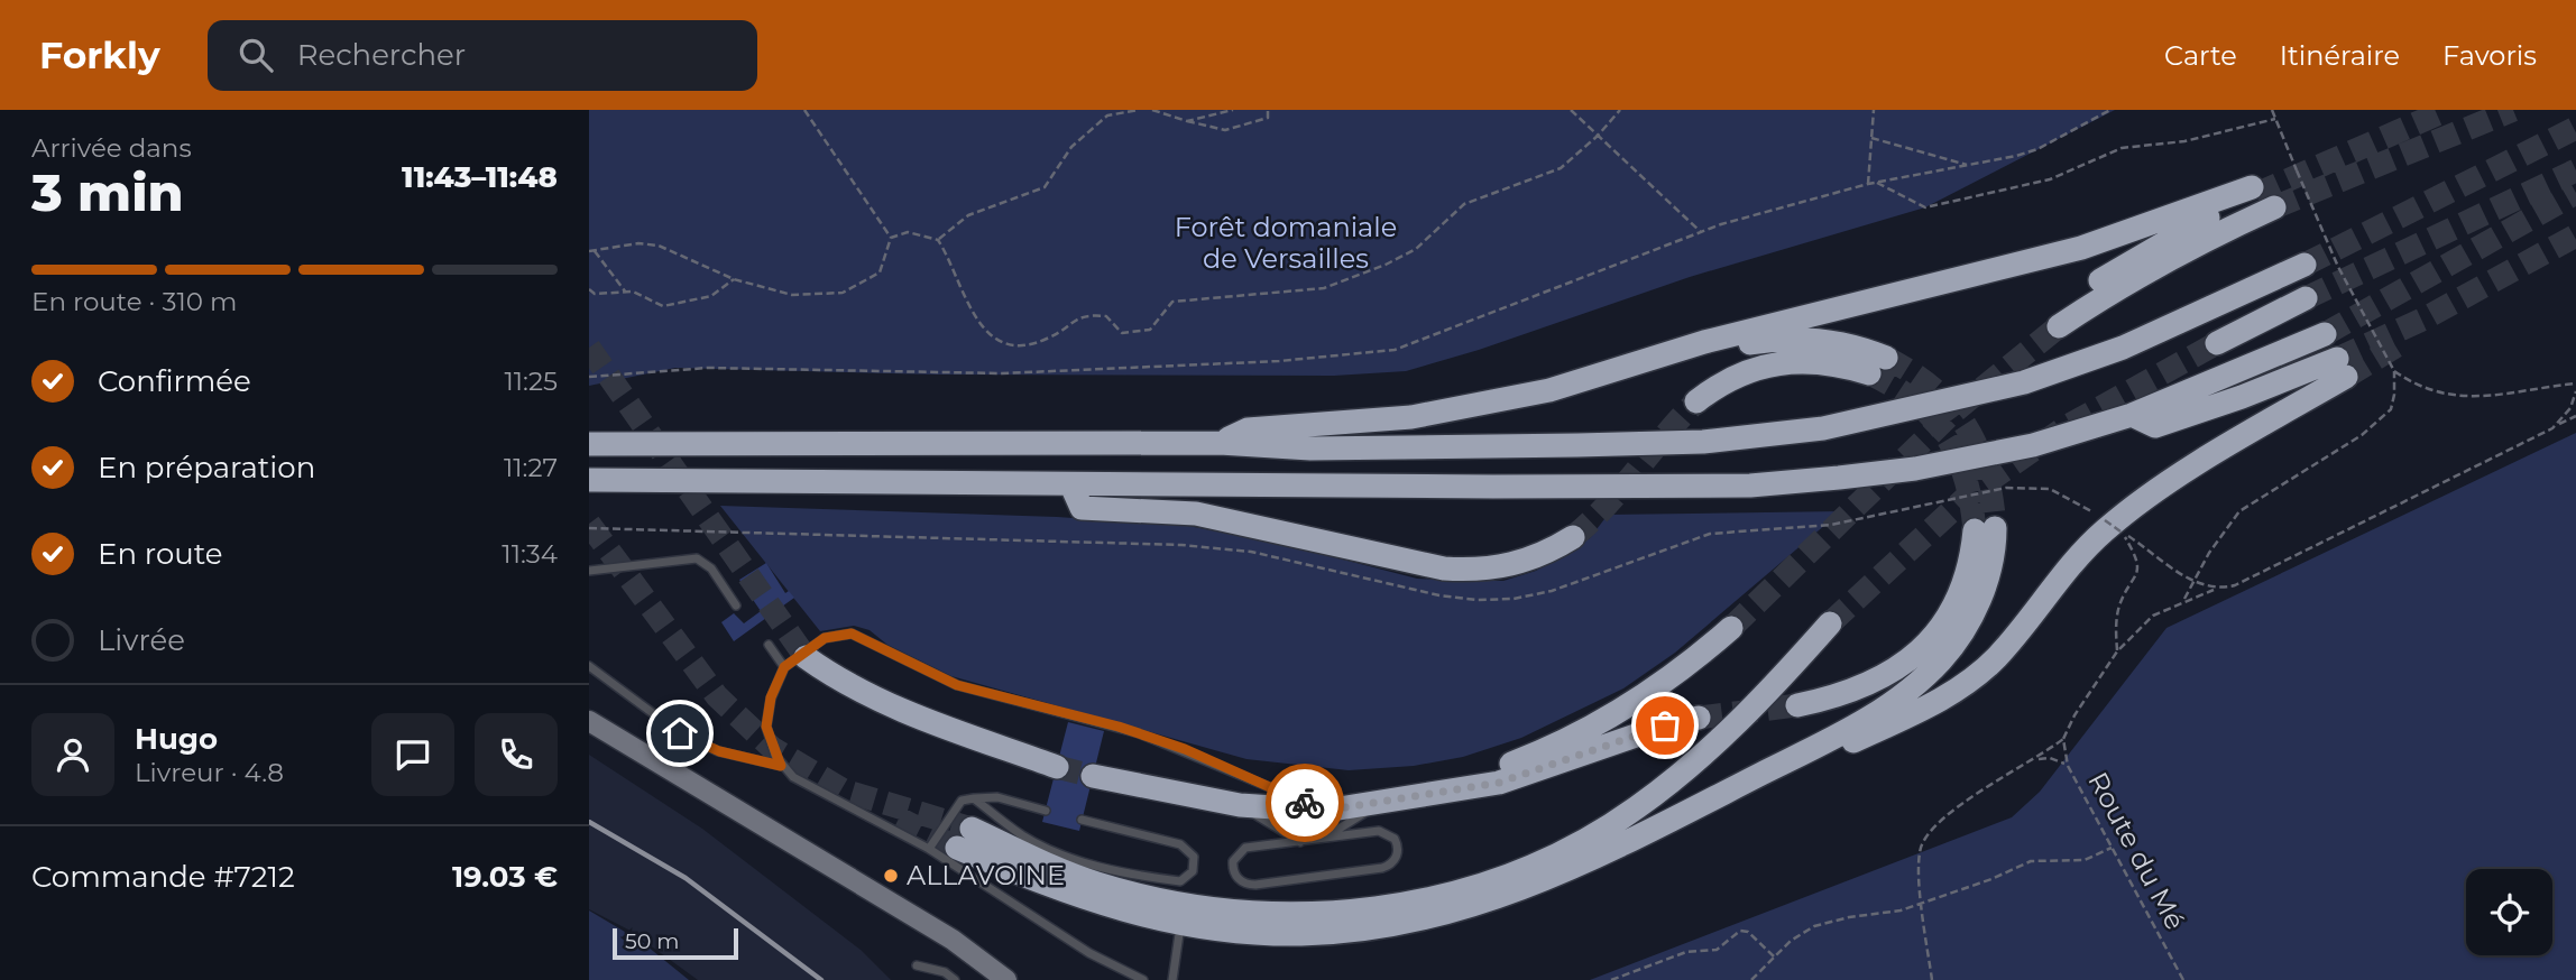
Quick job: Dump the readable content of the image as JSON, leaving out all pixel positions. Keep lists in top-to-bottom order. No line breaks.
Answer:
{"streets":{"path":["Route du Mé"]},"parks":["Forêt domaniale de Versailles"],"places":["ALLAVOINE"],"scale_bar":"50 m","page":{"header":"Forkly","search":"Rechercher","nav":["Carte","Itinéraire","Favoris"],"heading":["3 min","Arrivée dans","11:43–11:48"],"panel":["Hugo","Livreur · 4.8","Commande #7212","19.03 €"],"bar":"En route · 310 m","list":[["Confirmée","11:25"],["En préparation","11:27"],["En route","11:34"],"Livrée"],"scale":"50 m"}}
